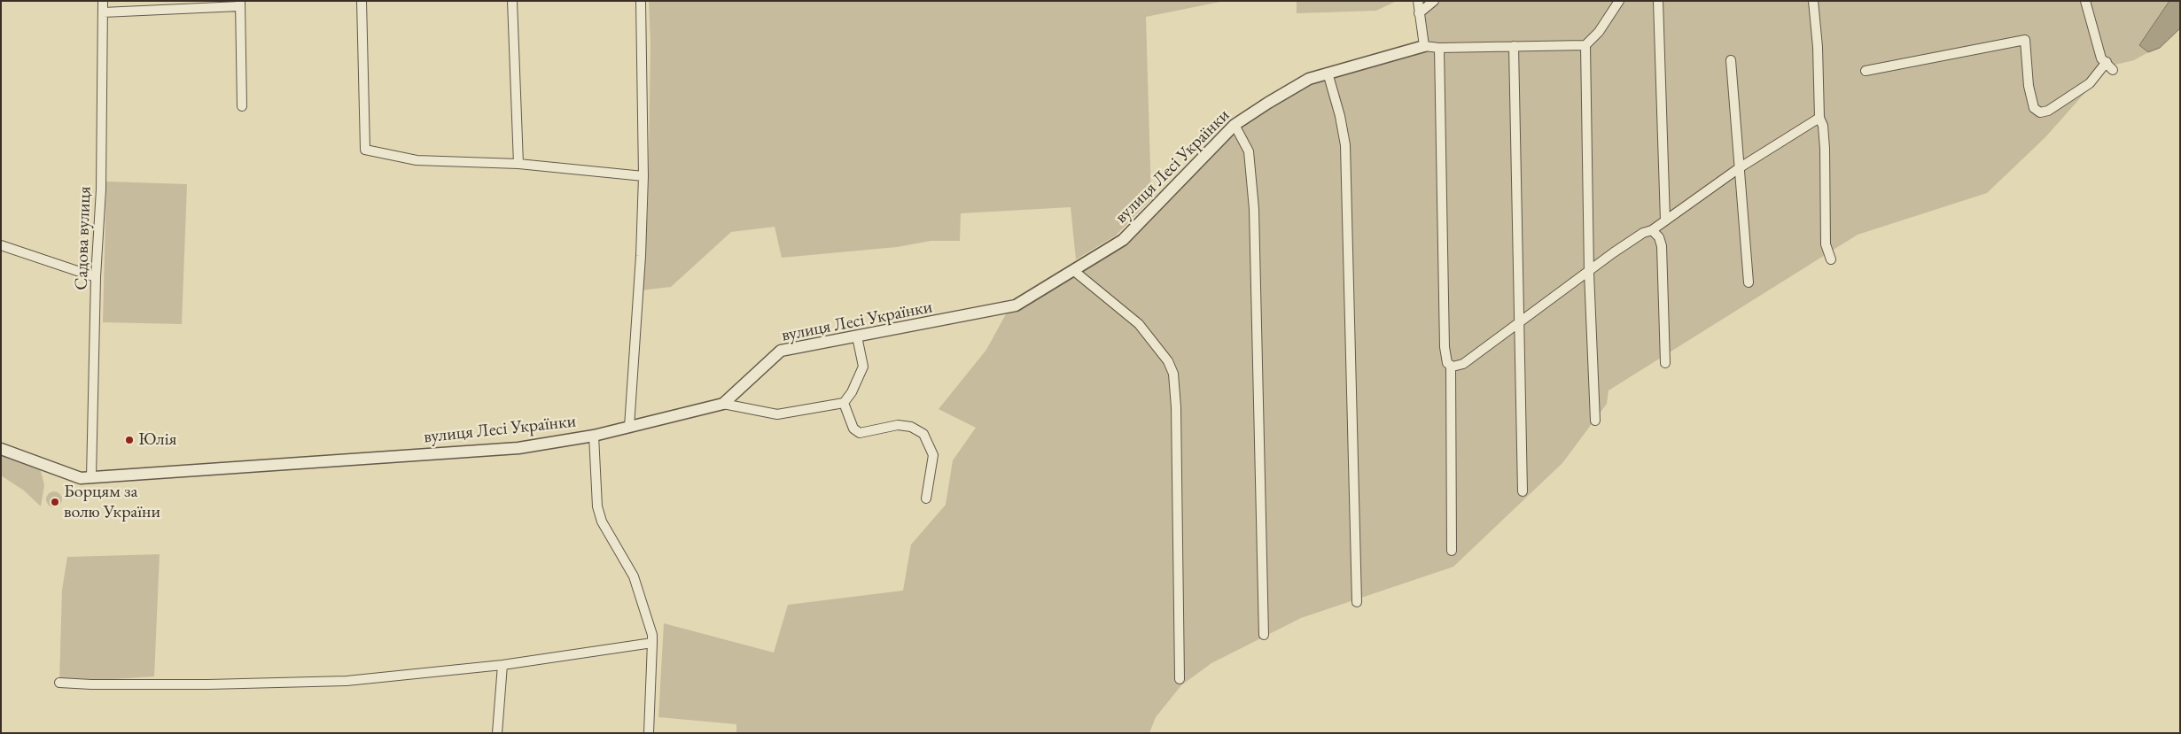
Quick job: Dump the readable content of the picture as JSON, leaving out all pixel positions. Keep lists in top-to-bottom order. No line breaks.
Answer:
{"streets":{"street":["вулиця Лесі Українки","Садова вулиця"]},"crossings":[["вулиця Лесі Українки","Садова вулиця"]],"places":["Юлія","Борцям за волю України"]}
